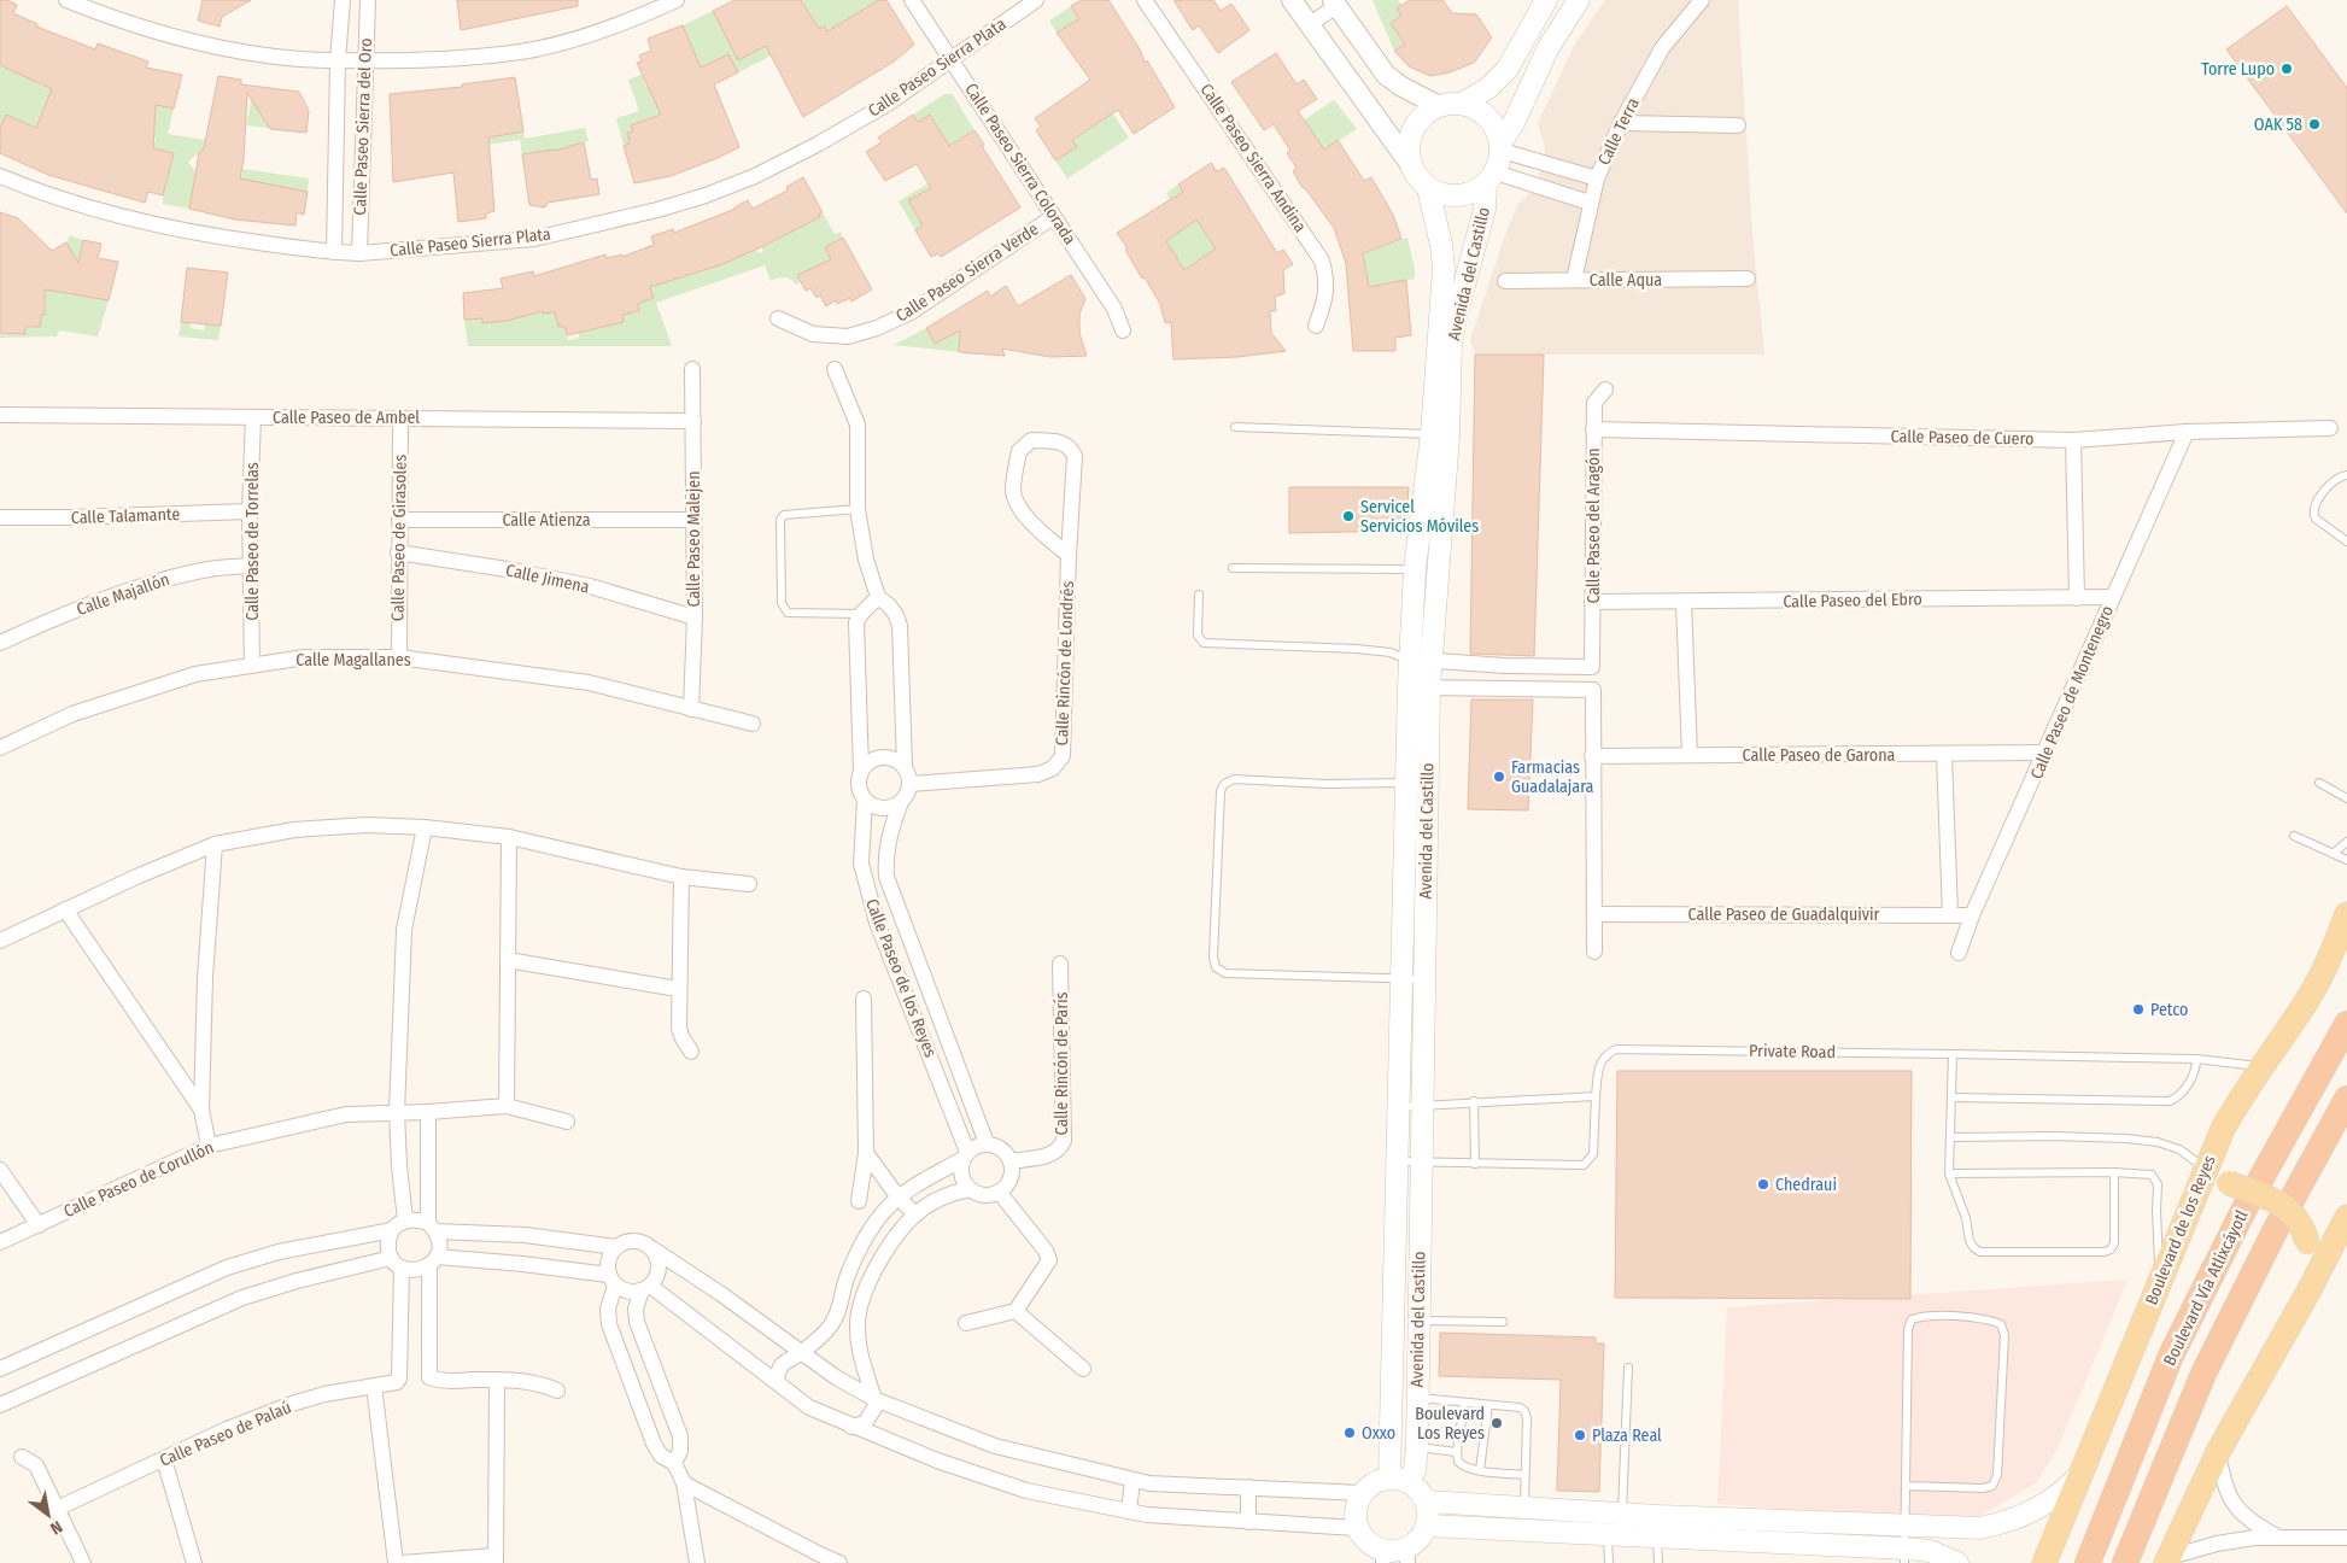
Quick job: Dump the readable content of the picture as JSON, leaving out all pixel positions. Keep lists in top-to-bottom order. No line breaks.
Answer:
{"streets":{"highway":["Boulevard Vía Atlixcáyotl"],"main road":["Avenida del Castillo","Boulevard de los Reyes"],"street":["Calle Paseo Sierra Plata","Calle Paseo Sierra del Oro","Calle Terra","Calle Paseo Sierra Andina","Calle Paseo Sierra Colorada","Calle Paseo Sierra Verde","Calle Aqua","Calle Paseo de Ambel","Calle Paseo de Cuero","Calle Talamante","Calle Atienza","Calle Paseo del Aragón","Calle Paseo de Girasoles","Calle Paseo Malejen","Calle Paseo de Torrelas","Calle Jimena","Calle Majallón","Calle Paseo del Ebro","Calle Magallanes","Calle Rincón de Londrés","Calle Paseo de Montenegro","Calle Paseo de Garona","Calle Paseo de Guadalquivir","Calle Paseo de los Reyes","Calle Rincón de París","Calle Paseo de Corullón","Calle Paseo de Palaú"],"lane":["Private Road"]},"crossings":[["Calle Paseo Sierra Plata","Calle Paseo Sierra del Oro"],["Calle Paseo Sierra Plata","Calle Paseo Sierra Colorada"],["Calle Terra","Calle Aqua"],["Calle Paseo Sierra Colorada","Calle Paseo Sierra Verde"],["Avenida del Castillo","Private Road"],["Calle Paseo de Ambel","Calle Paseo de Girasoles"],["Calle Paseo de Ambel","Calle Paseo Malejen"],["Calle Paseo de Ambel","Calle Paseo de Torrelas"],["Calle Paseo de Cuero","Calle Paseo del Aragón"],["Calle Paseo de Cuero","Calle Paseo de Montenegro"],["Calle Talamante","Calle Paseo de Torrelas"],["Calle Atienza","Calle Paseo de Girasoles"],["Calle Atienza","Calle Paseo Malejen"],["Calle Paseo del Aragón","Calle Paseo del Ebro"],["Calle Paseo de Girasoles","Calle Jimena"],["Calle Paseo de Girasoles","Calle Magallanes"],["Calle Paseo Malejen","Calle Jimena"],["Calle Paseo Malejen","Calle Magallanes"],["Calle Paseo de Torrelas","Calle Majallón"],["Calle Paseo de Torrelas","Calle Magallanes"],["Calle Paseo del Ebro","Calle Paseo de Montenegro"],["Calle Rincón de Londrés","Calle Paseo de los Reyes"],["Calle Paseo de Montenegro","Calle Paseo de Garona"],["Calle Paseo de Montenegro","Calle Paseo de Guadalquivir"],["Calle Paseo de los Reyes","Calle Rincón de París"],["Private Road","Boulevard de los Reyes"]],"places":["Torre Lupo","OAK 58","Servicel Servicios Móviles","Farmacias Guadalajara","Petco","Chedraui","Boulevard Los Reyes","Oxxo","Plaza Real"],"north":"bottom right"}
